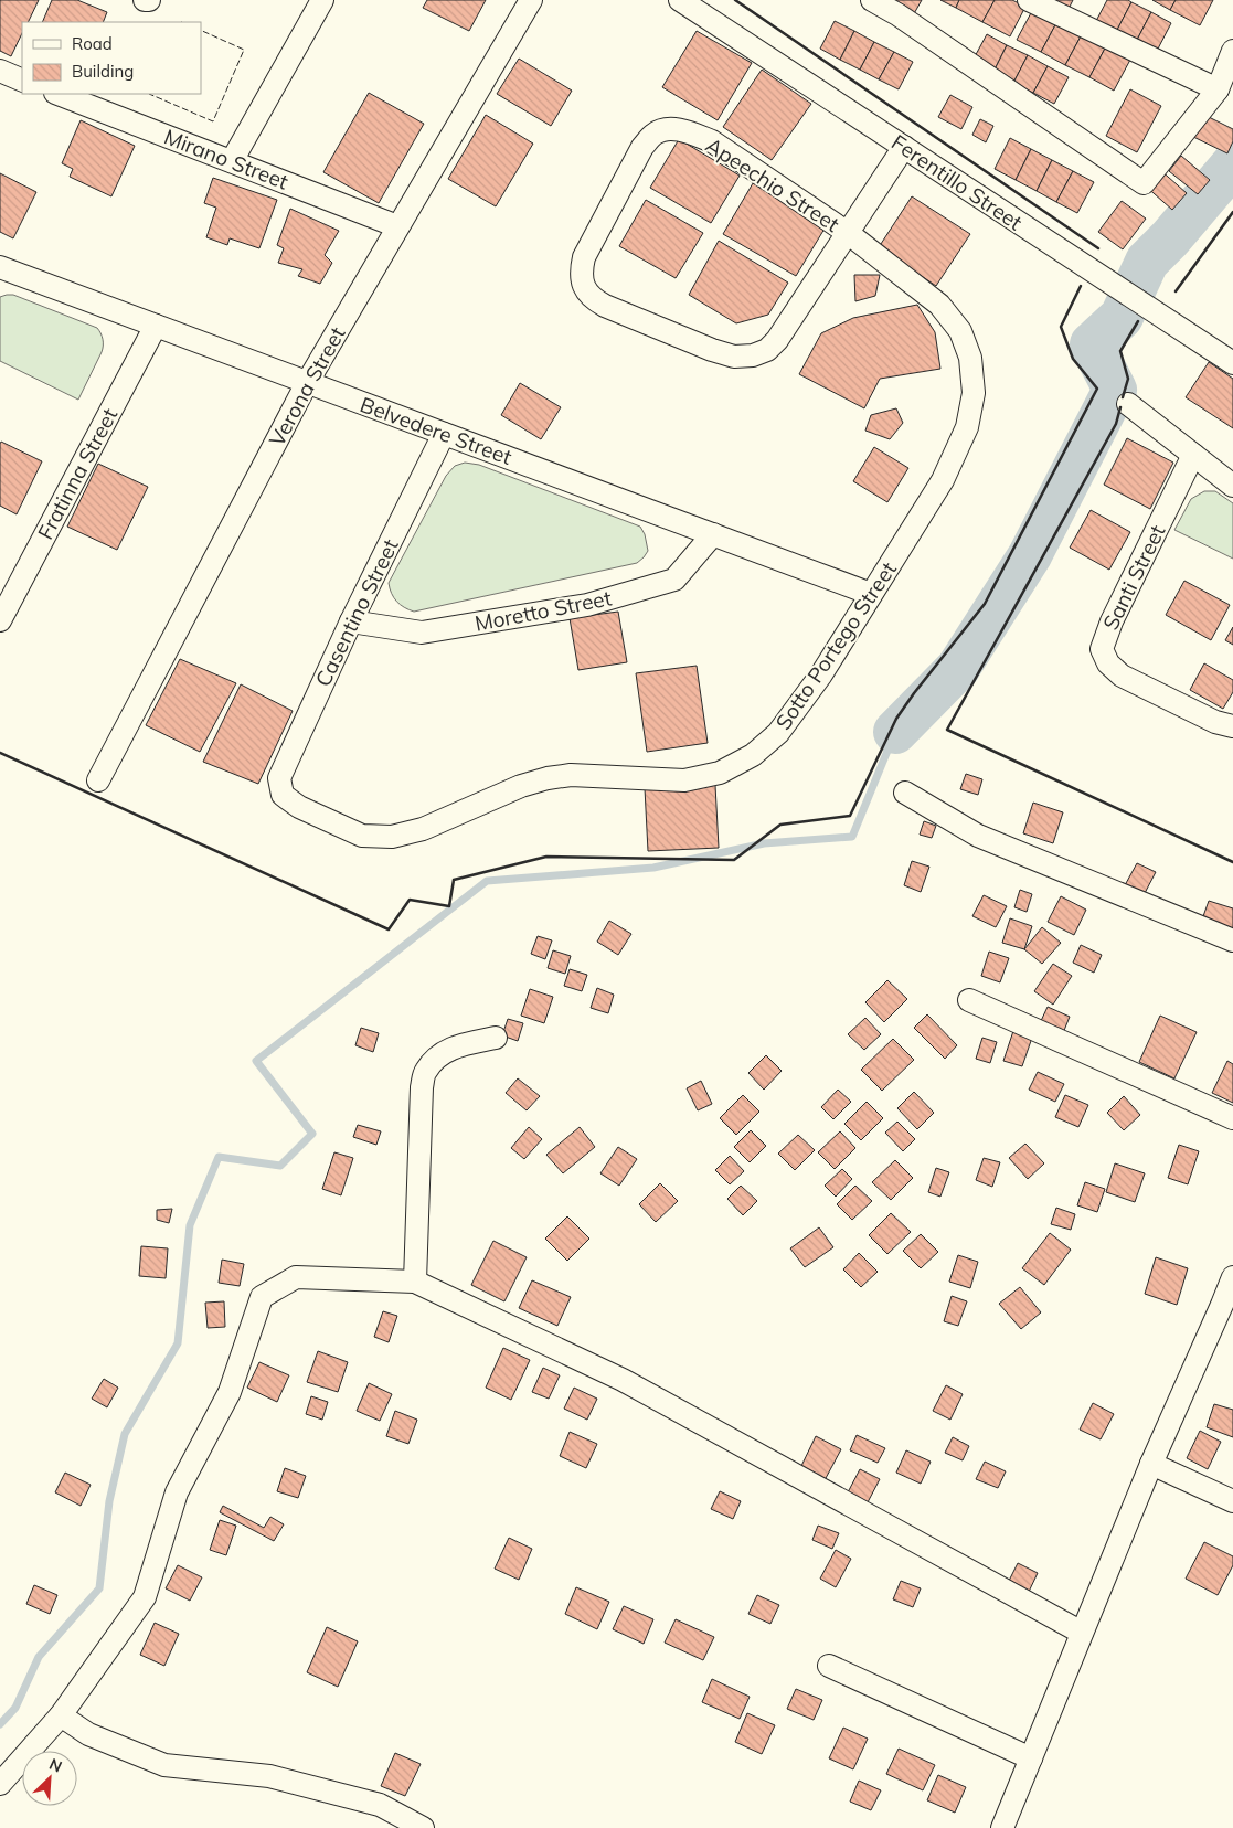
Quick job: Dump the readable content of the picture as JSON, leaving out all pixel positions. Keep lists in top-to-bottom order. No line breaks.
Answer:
{"streets":{"street":["Mirano Street","Ferentillo Street","Apeechio Street","Verona Street","Belvedere Street","Fratinna Street","Santi Street","Moretto Street","Casentino Street","Sotto Portego Street"]},"crossings":[["Mirano Street","Verona Street"],["Apeechio Street","Sotto Portego Street"],["Verona Street","Belvedere Street"],["Belvedere Street","Fratinna Street"],["Belvedere Street","Moretto Street"],["Belvedere Street","Casentino Street"],["Belvedere Street","Sotto Portego Street"],["Moretto Street","Casentino Street"],["Casentino Street","Sotto Portego Street"]],"legend":["Road","Building"],"north":"top right"}
